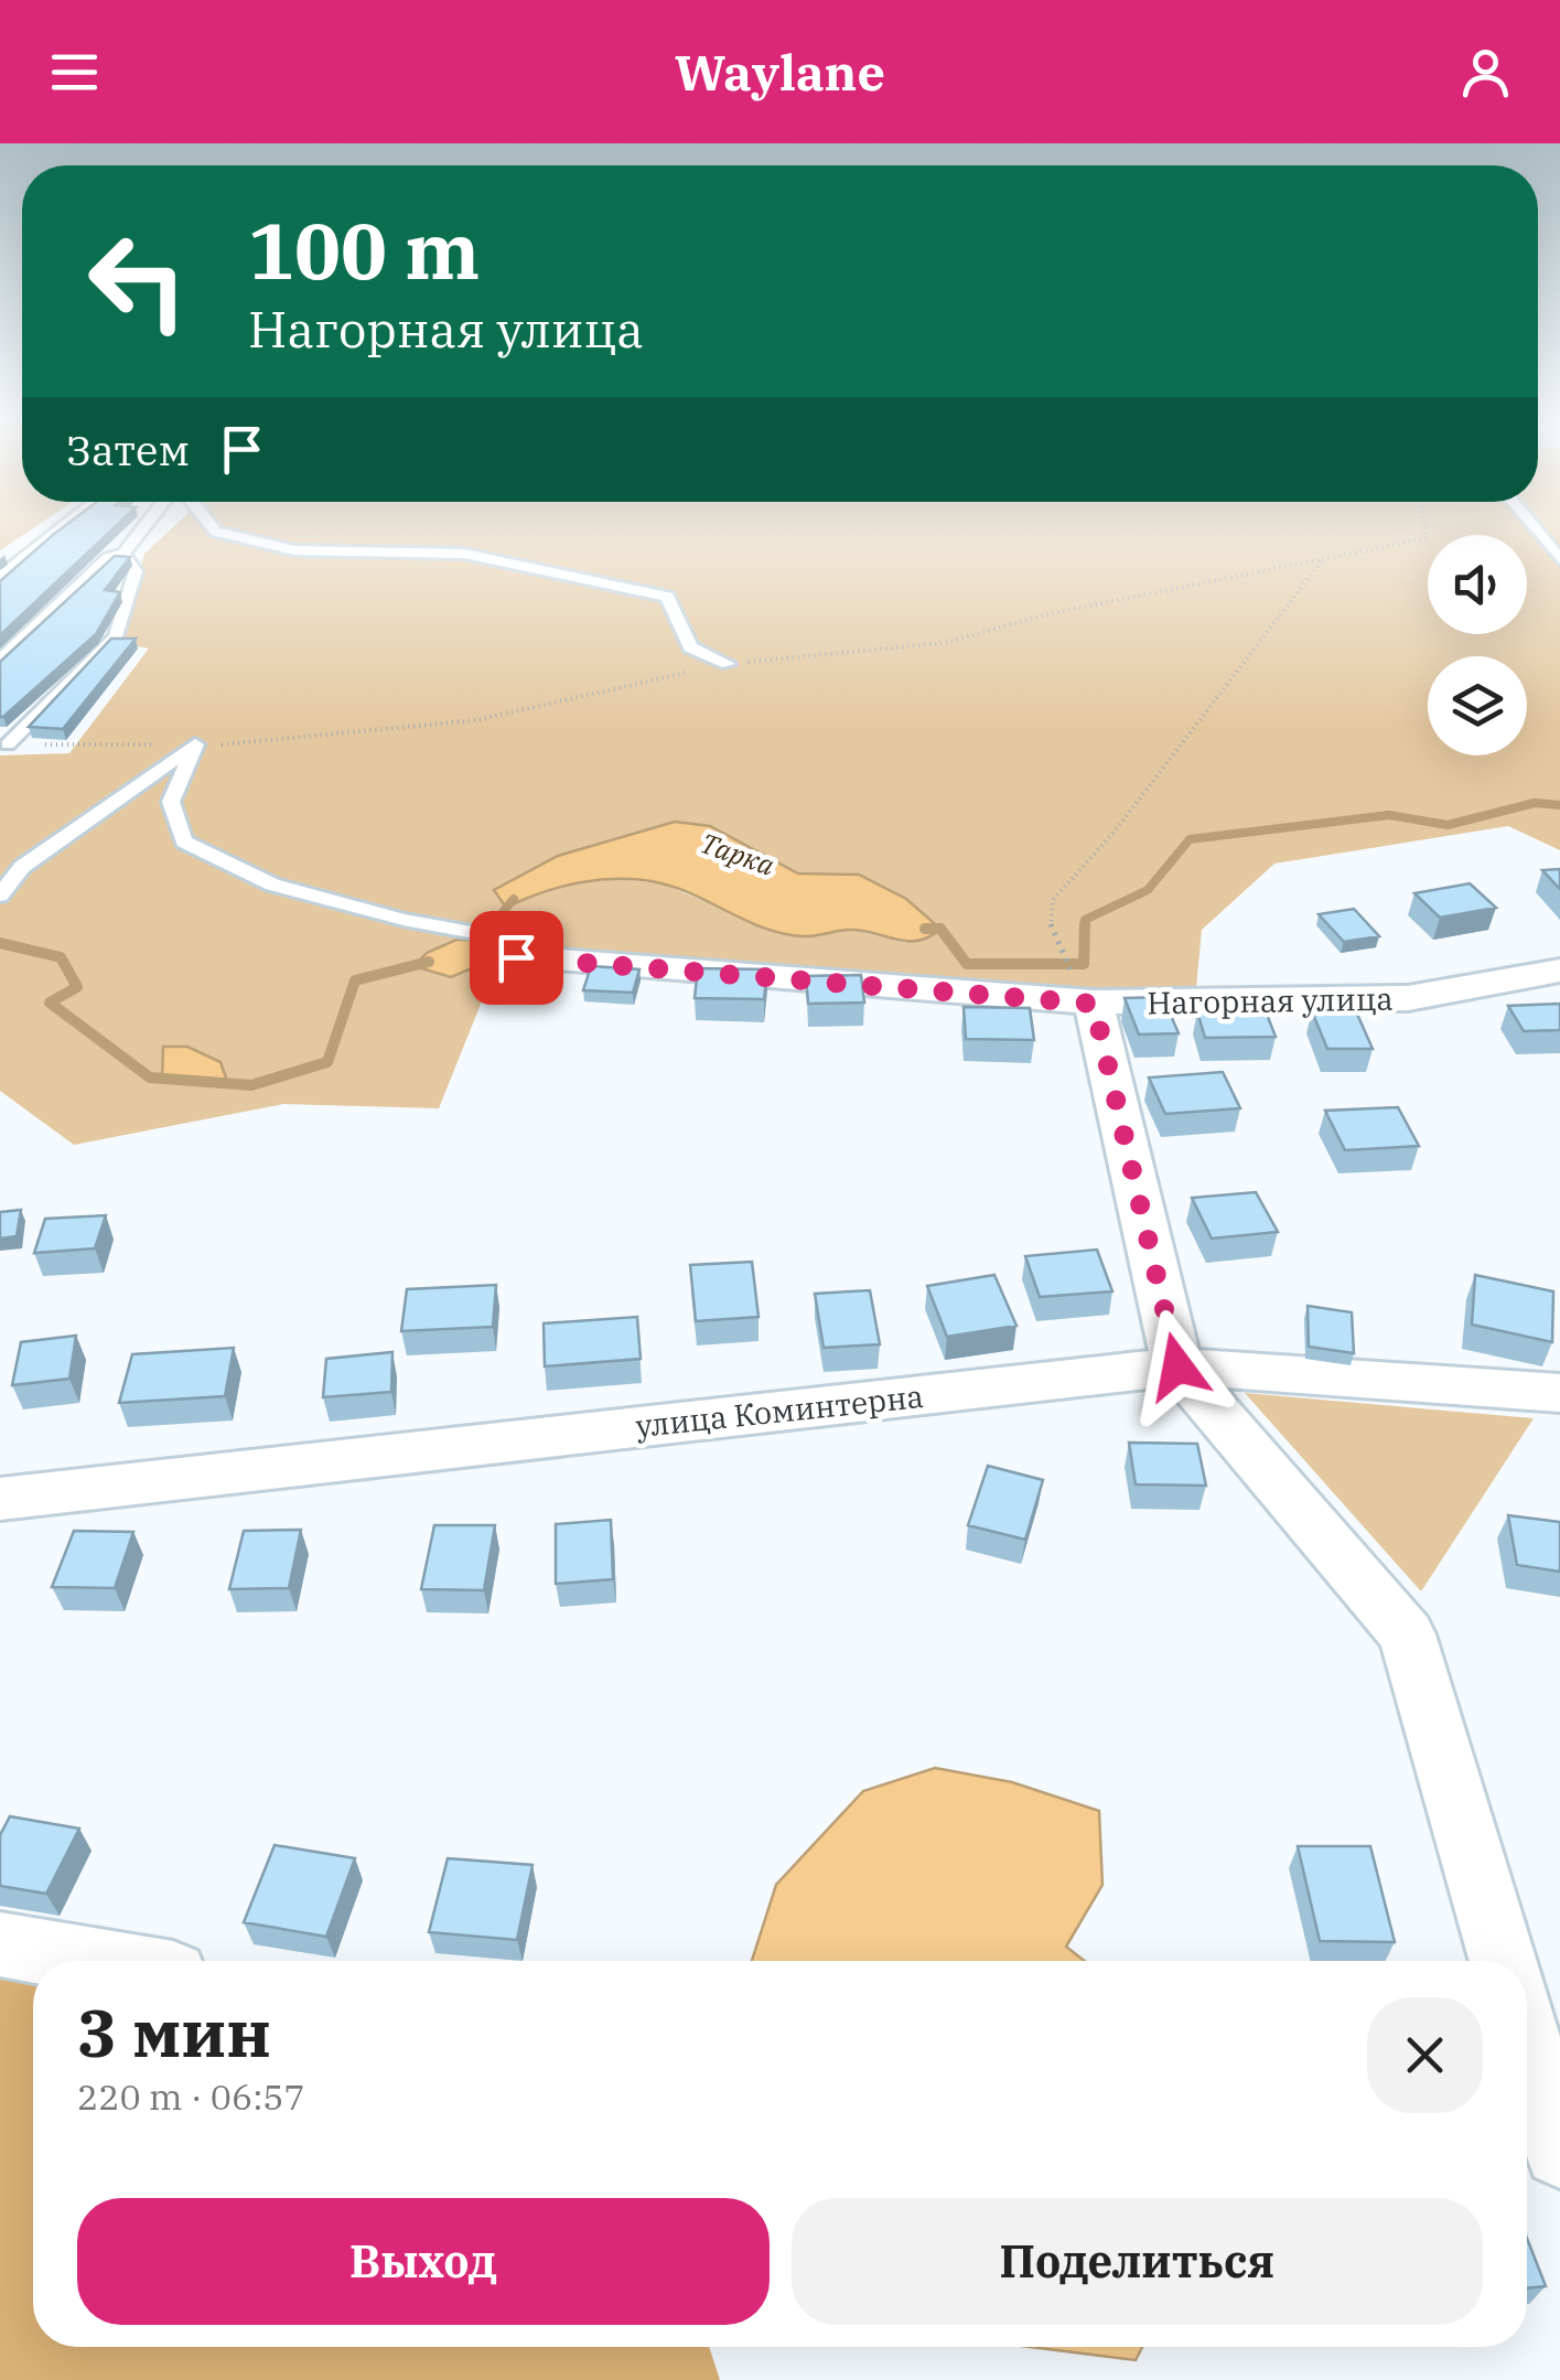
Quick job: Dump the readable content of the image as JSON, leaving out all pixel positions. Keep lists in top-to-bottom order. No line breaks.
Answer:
{"streets":{"street":["Нагорная улица","улица Коминтерна"]},"water":["Тарка"],"page":{"header":"Waylane","turn":["100 m","Нагорная улица"],"then":"Затем","heading":["3 мин","220 m · 06:57"],"buttons":["Выход","Поделиться"]}}
